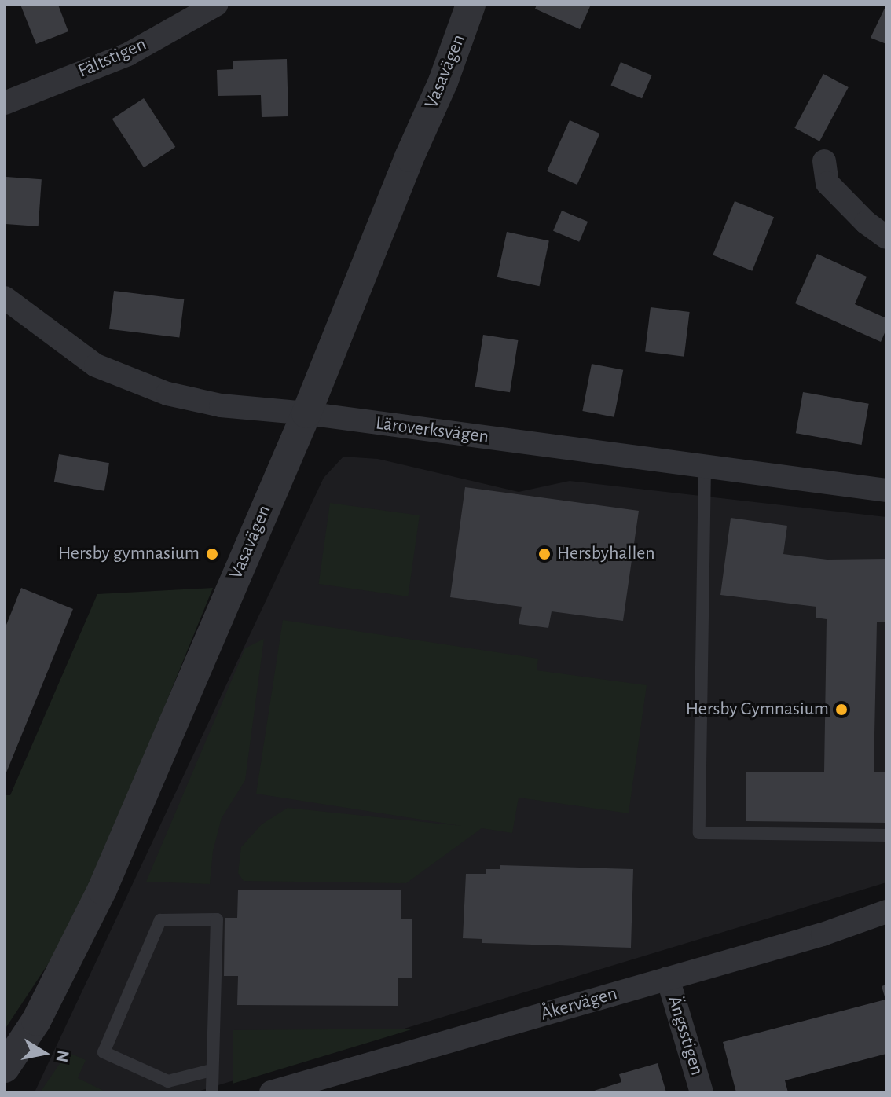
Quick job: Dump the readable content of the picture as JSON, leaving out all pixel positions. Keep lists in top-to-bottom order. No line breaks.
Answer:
{"streets":{"street":["Fältstigen","Vasavägen","Läroverksvägen","Åkervägen","Ängsstigen"]},"crossings":[["Vasavägen","Läroverksvägen"],["Åkervägen","Ängsstigen"]],"places":["Hersby gymnasium","Hersbyhallen","Hersby Gymnasium"],"north":"right"}
